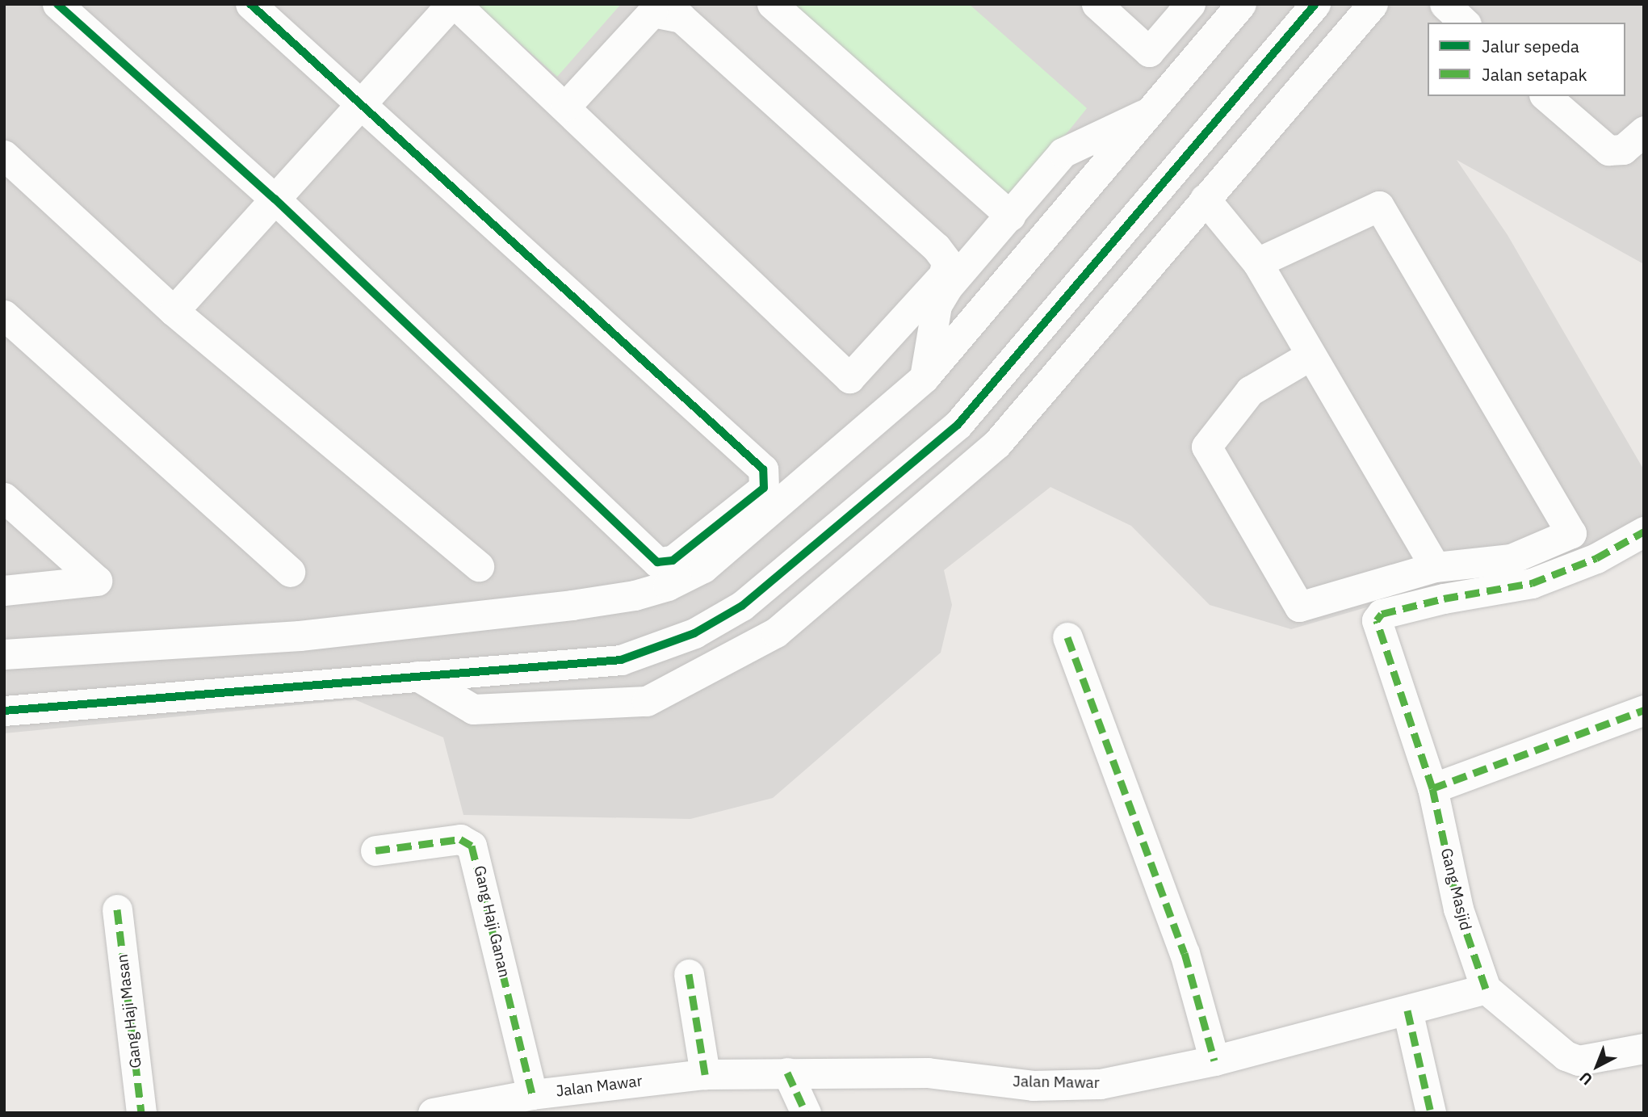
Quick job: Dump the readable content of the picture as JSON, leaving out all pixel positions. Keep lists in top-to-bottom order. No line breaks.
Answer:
{"streets":{"street":["Gang Masjid","Gang Haji Ganan","Gang Haji Masan","Jalan Mawar"]},"crossings":[["Gang Masjid","Jalan Mawar"],["Gang Haji Ganan","Jalan Mawar"]],"legend":["Jalur sepeda","Jalan setapak"],"north":"bottom left"}
